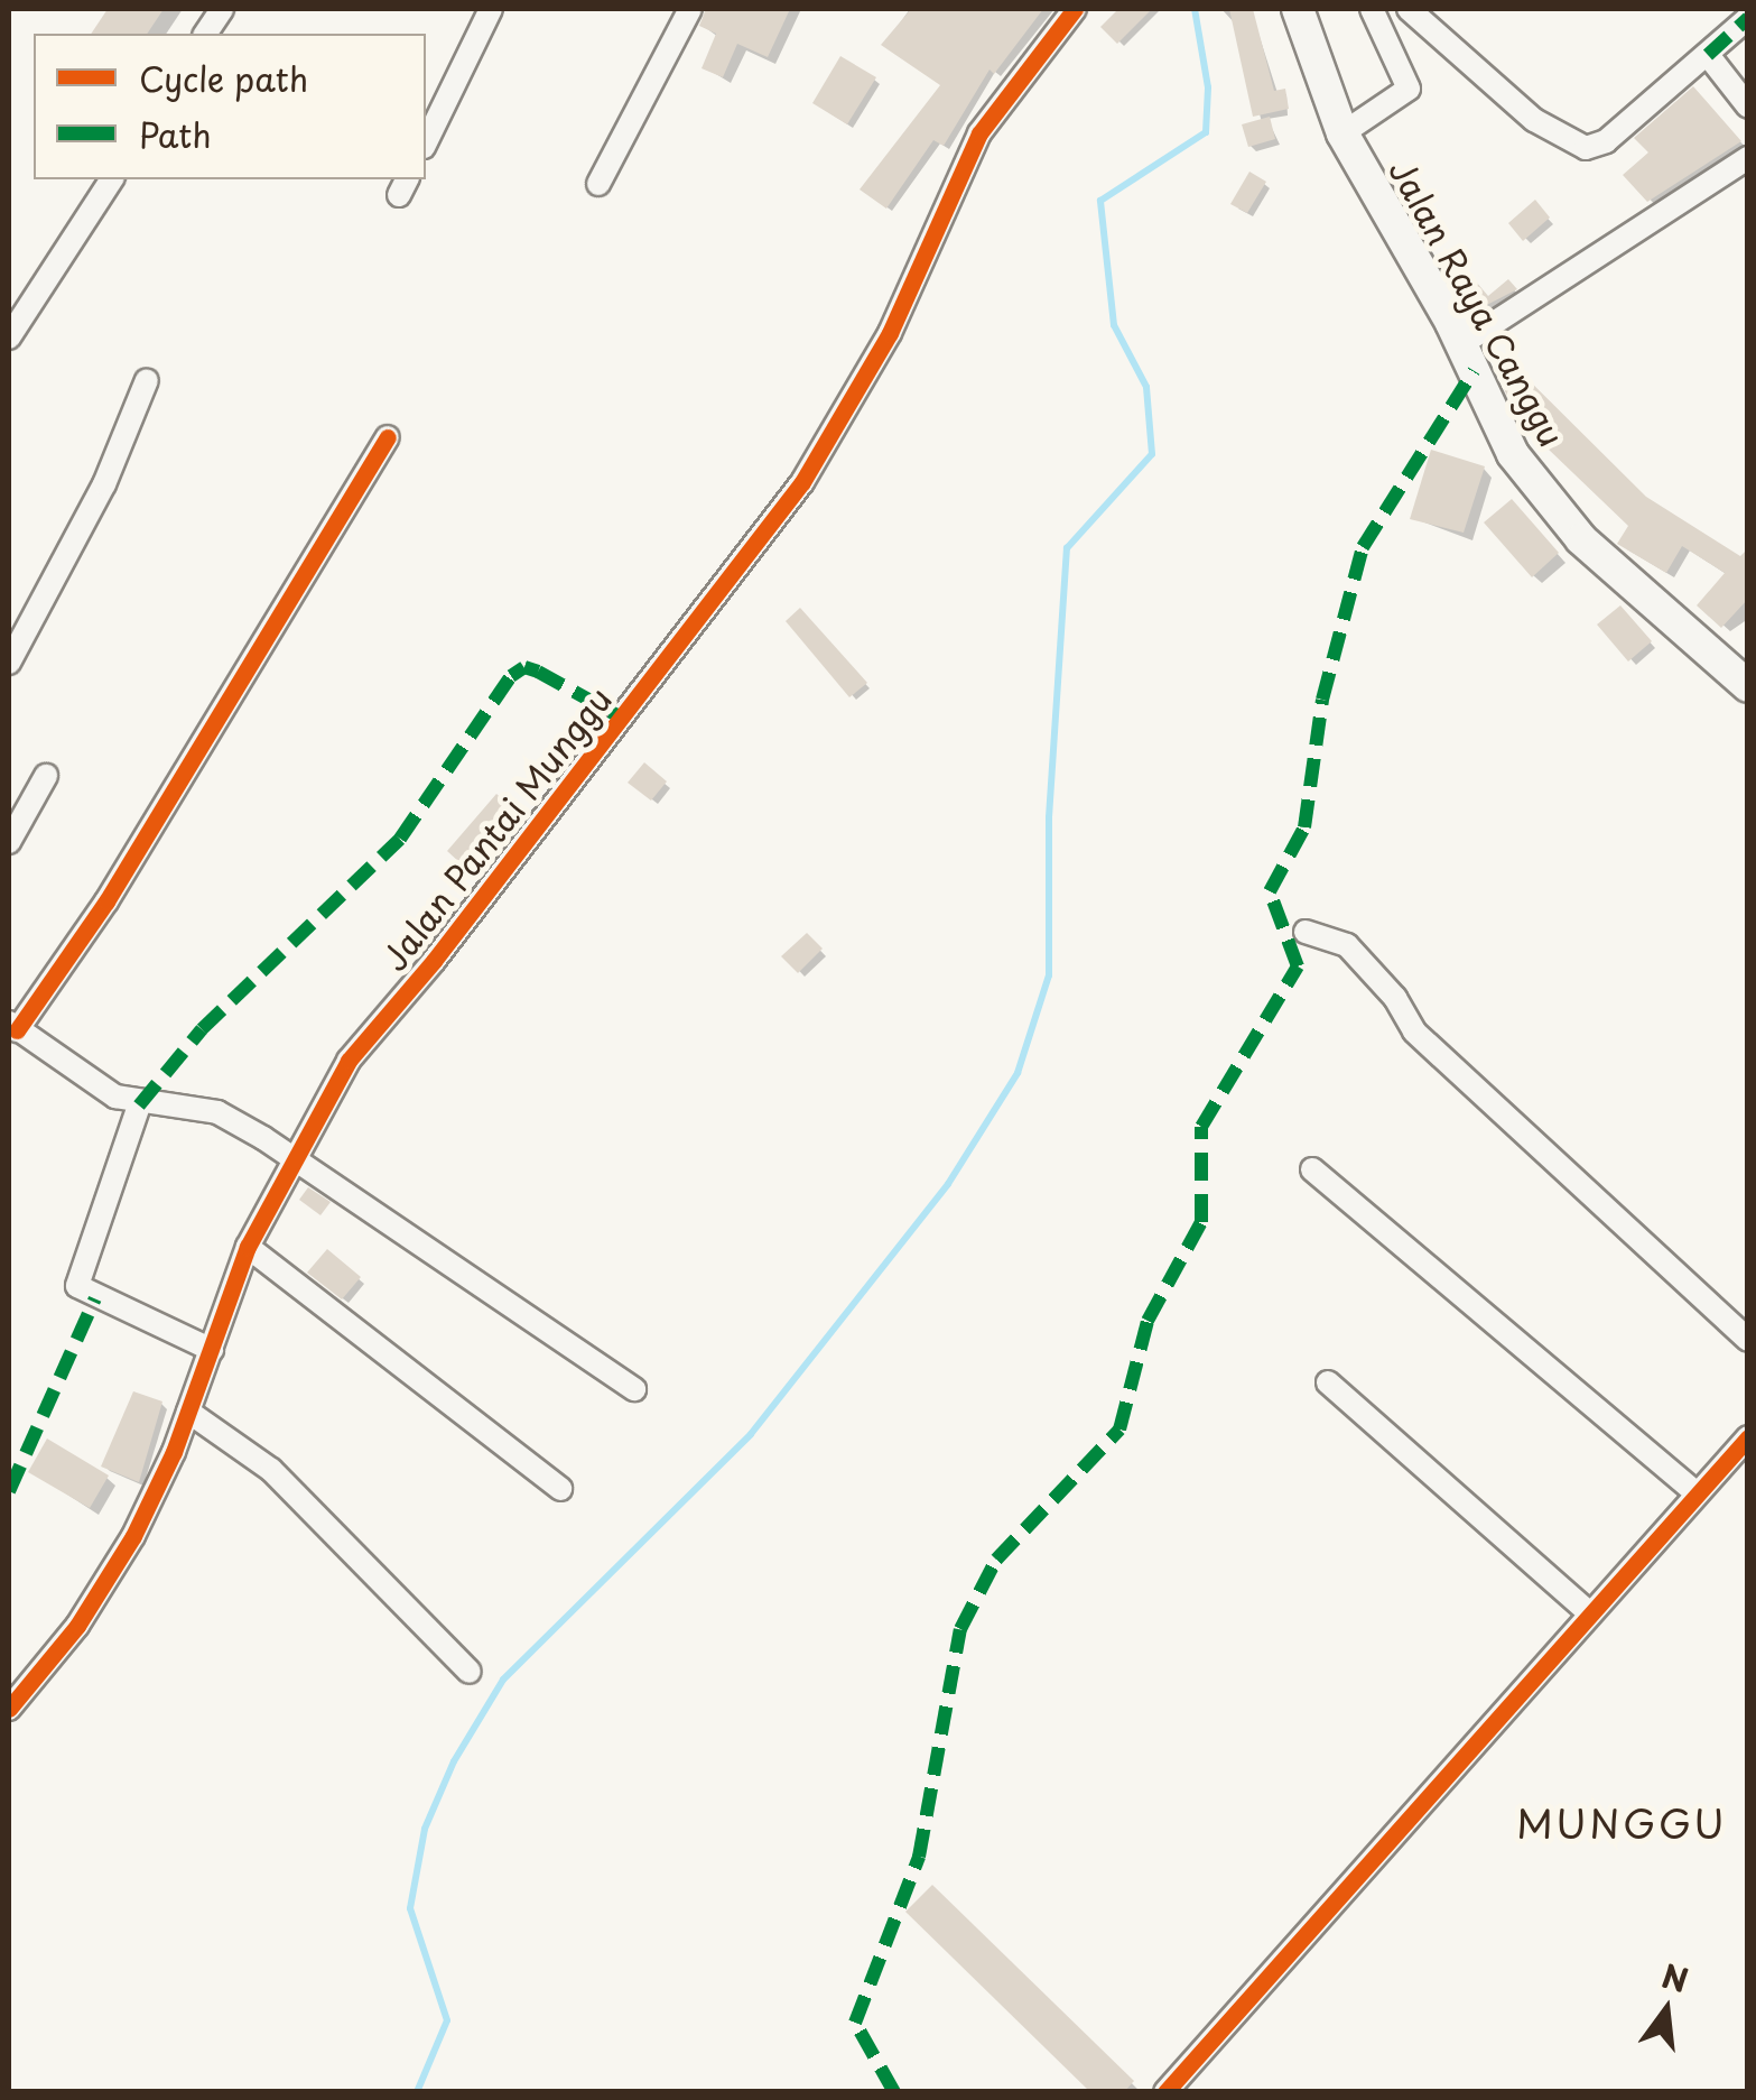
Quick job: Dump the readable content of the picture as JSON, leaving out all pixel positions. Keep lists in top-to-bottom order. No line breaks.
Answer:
{"streets":{"main road":["Jalan Raya Canggu"],"street":["Jalan Pantai Munggu"]},"districts":["MUNGGU"],"legend":["Cycle path","Path"],"north":"top"}
